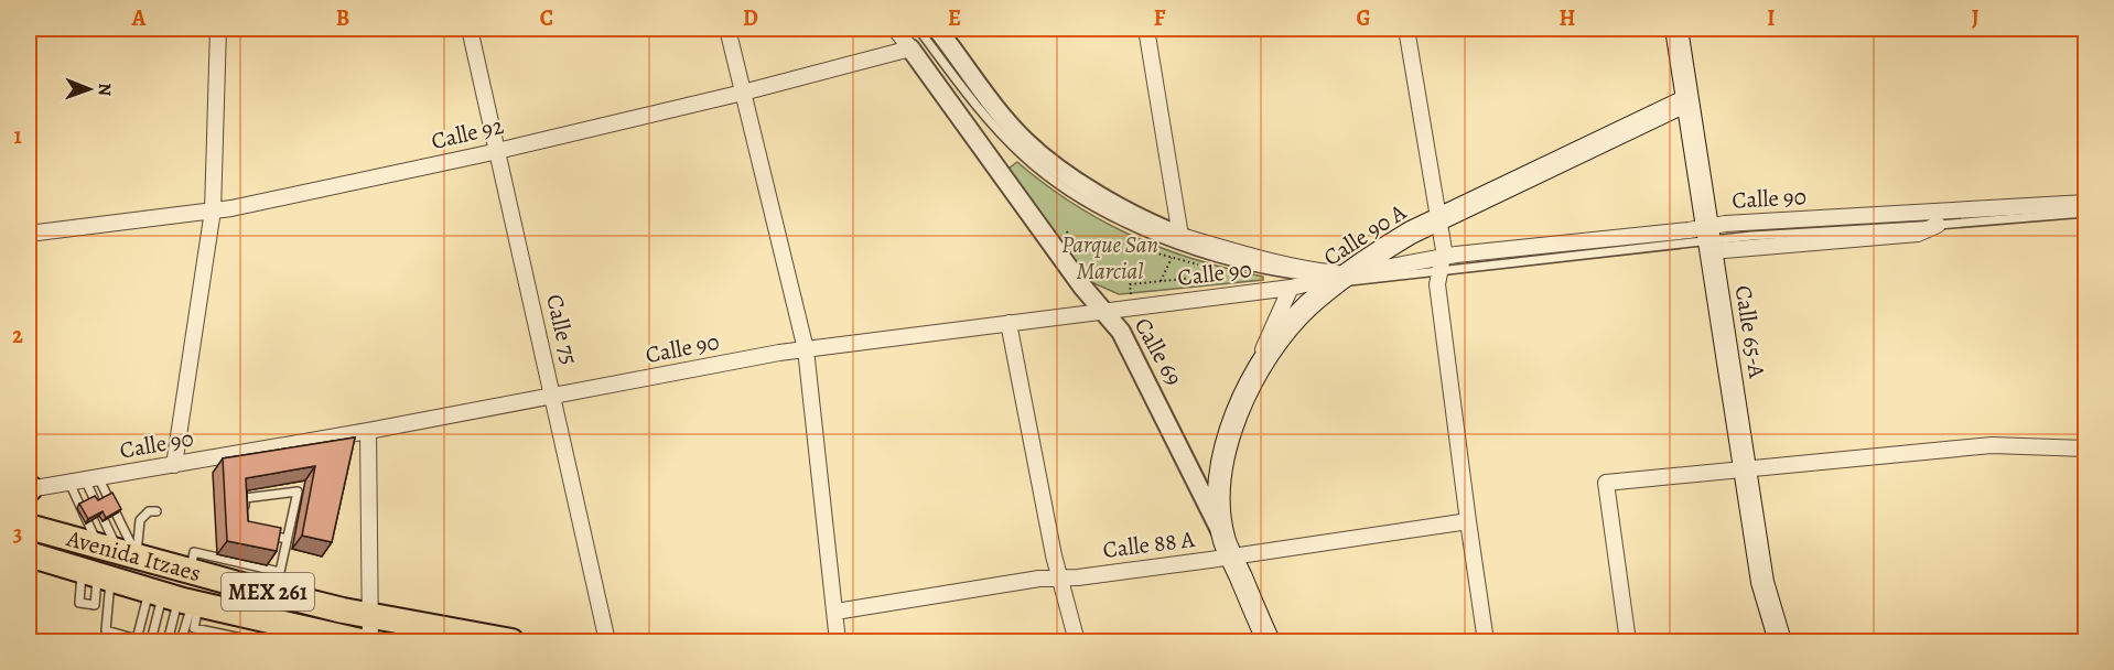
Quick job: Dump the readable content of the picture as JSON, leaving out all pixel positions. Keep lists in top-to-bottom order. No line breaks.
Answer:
{"streets":{"main road":["Calle 90 A","Calle 65-A","Calle 69","Avenida Itzaes","MEX 261"],"street":["Calle 92","Calle 90","Calle 75","Calle 88 A"]},"crossings":[["Calle 92","Calle 75"],["Calle 92","Calle 69"],["Calle 90","Calle 90 A"],["Calle 90","Calle 75"],["Calle 90","Calle 65-A"],["Calle 90","Calle 69"],["Calle 90 A","Calle 65-A"],["Calle 90 A","Calle 69"],["Calle 90 A","Calle 88 A"],["Calle 69","Calle 88 A"]],"parks":["Parque San Marcial"],"north":"right","grid":{"columns":["A","B","C","D","E","F","G","H","I","J"],"rows":["1","2","3"]}}
